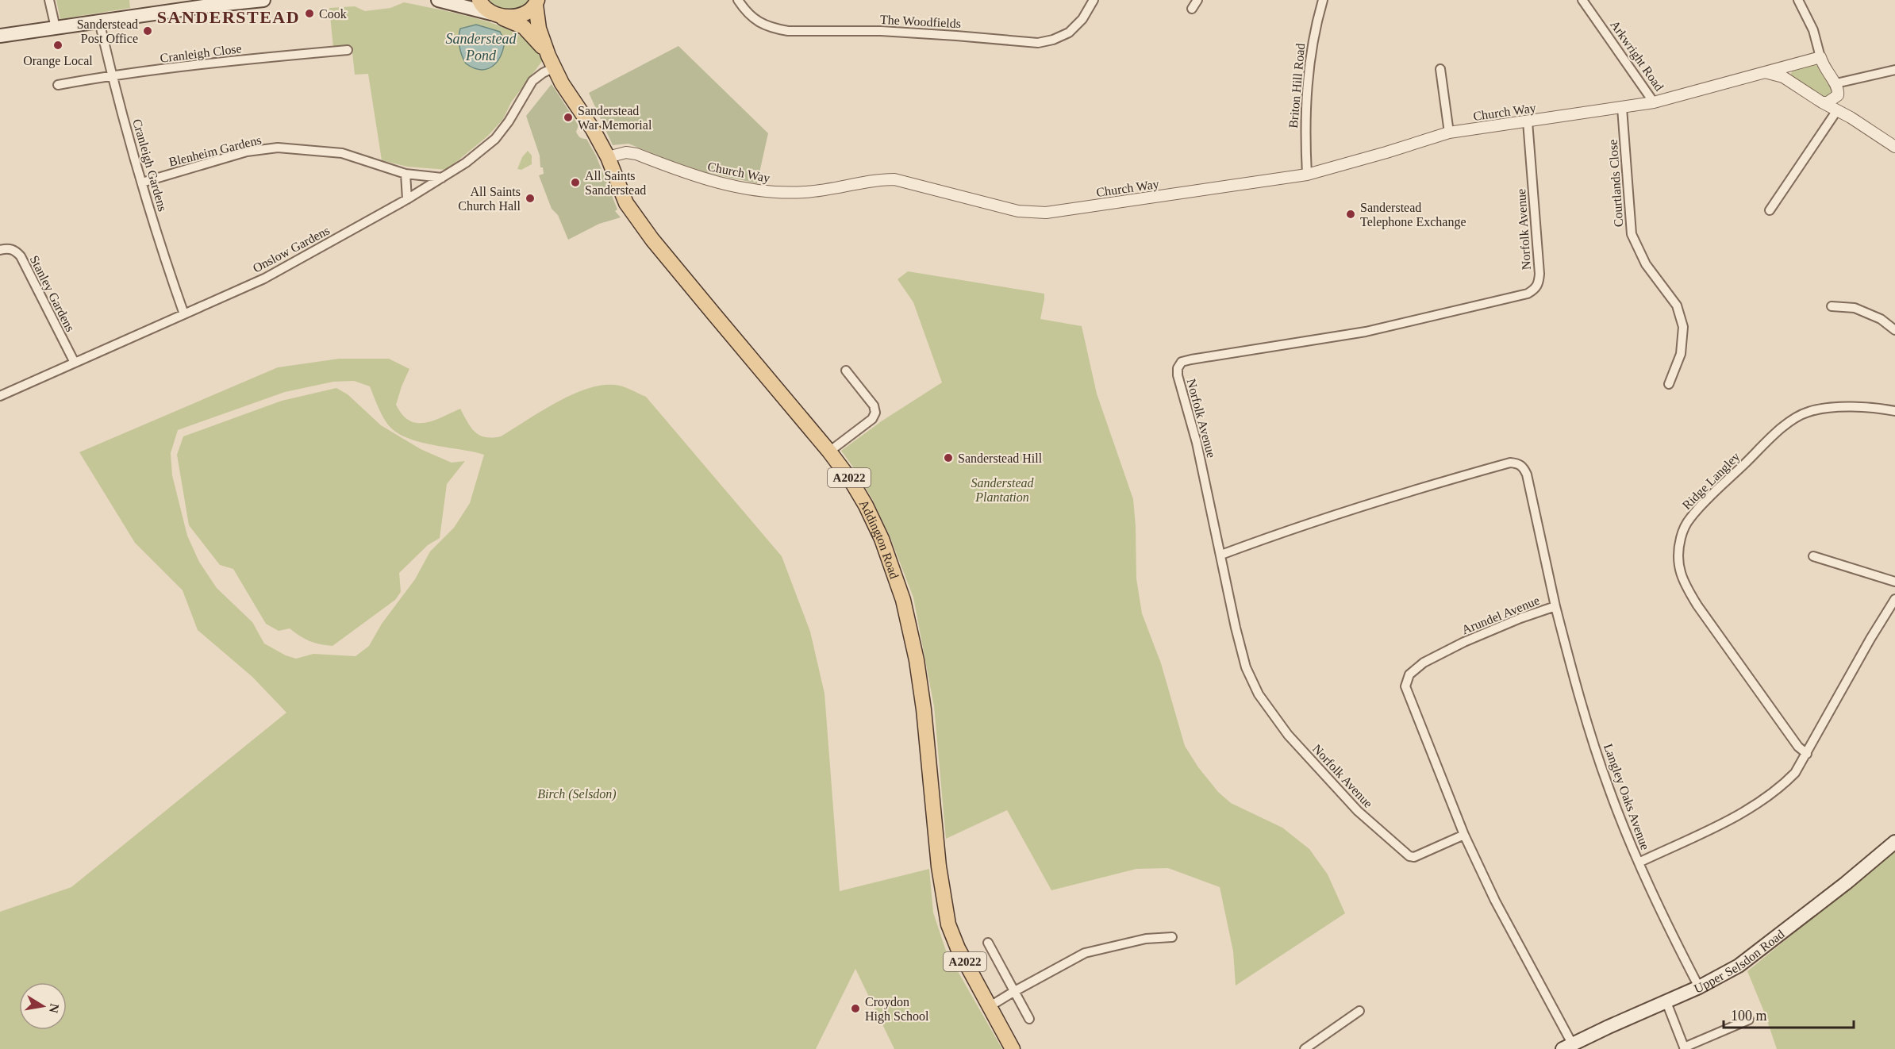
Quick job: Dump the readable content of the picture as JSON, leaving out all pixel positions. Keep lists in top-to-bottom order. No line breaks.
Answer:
{"streets":{"main road":["A2022","Addington Road","Upper Selsdon Road"],"street":["The Woodfields","Cranleigh Close","Arkwright Road","Briton Hill Road","Church Way","Blenheim Gardens","Cranleigh Gardens","Courtlands Close","Norfolk Avenue","Onslow Gardens","Stanley Gardens","Ridge Langley","Arundel Avenue","Langley Oaks Avenue"]},"crossings":[["Cranleigh Close","Cranleigh Gardens"],["Arkwright Road","Church Way"],["Briton Hill Road","Church Way"],["Church Way","Courtlands Close"],["Church Way","Norfolk Avenue"],["Church Way","Addington Road"],["Blenheim Gardens","Cranleigh Gardens"],["Blenheim Gardens","Onslow Gardens"],["Cranleigh Gardens","Onslow Gardens"],["Norfolk Avenue","Arundel Avenue"],["Onslow Gardens","Stanley Gardens"],["Onslow Gardens","A2022"],["Onslow Gardens","Addington Road"],["A2022","Addington Road"],["Arundel Avenue","Langley Oaks Avenue"],["Arundel Avenue","Upper Selsdon Road"],["Langley Oaks Avenue","Upper Selsdon Road"]],"districts":["SANDERSTEAD"],"water":["Sanderstead Pond"],"parks":["Sanderstead Plantation","Birch (Selsdon)"],"places":["Cook","Sanderstead Post Office","Orange Local","Sanderstead War Memorial","All Saints Sanderstead","All Saints Church Hall","Sanderstead Telephone Exchange","Sanderstead Hill","Croydon High School"],"scale_bar":"100 m","north":"right"}
